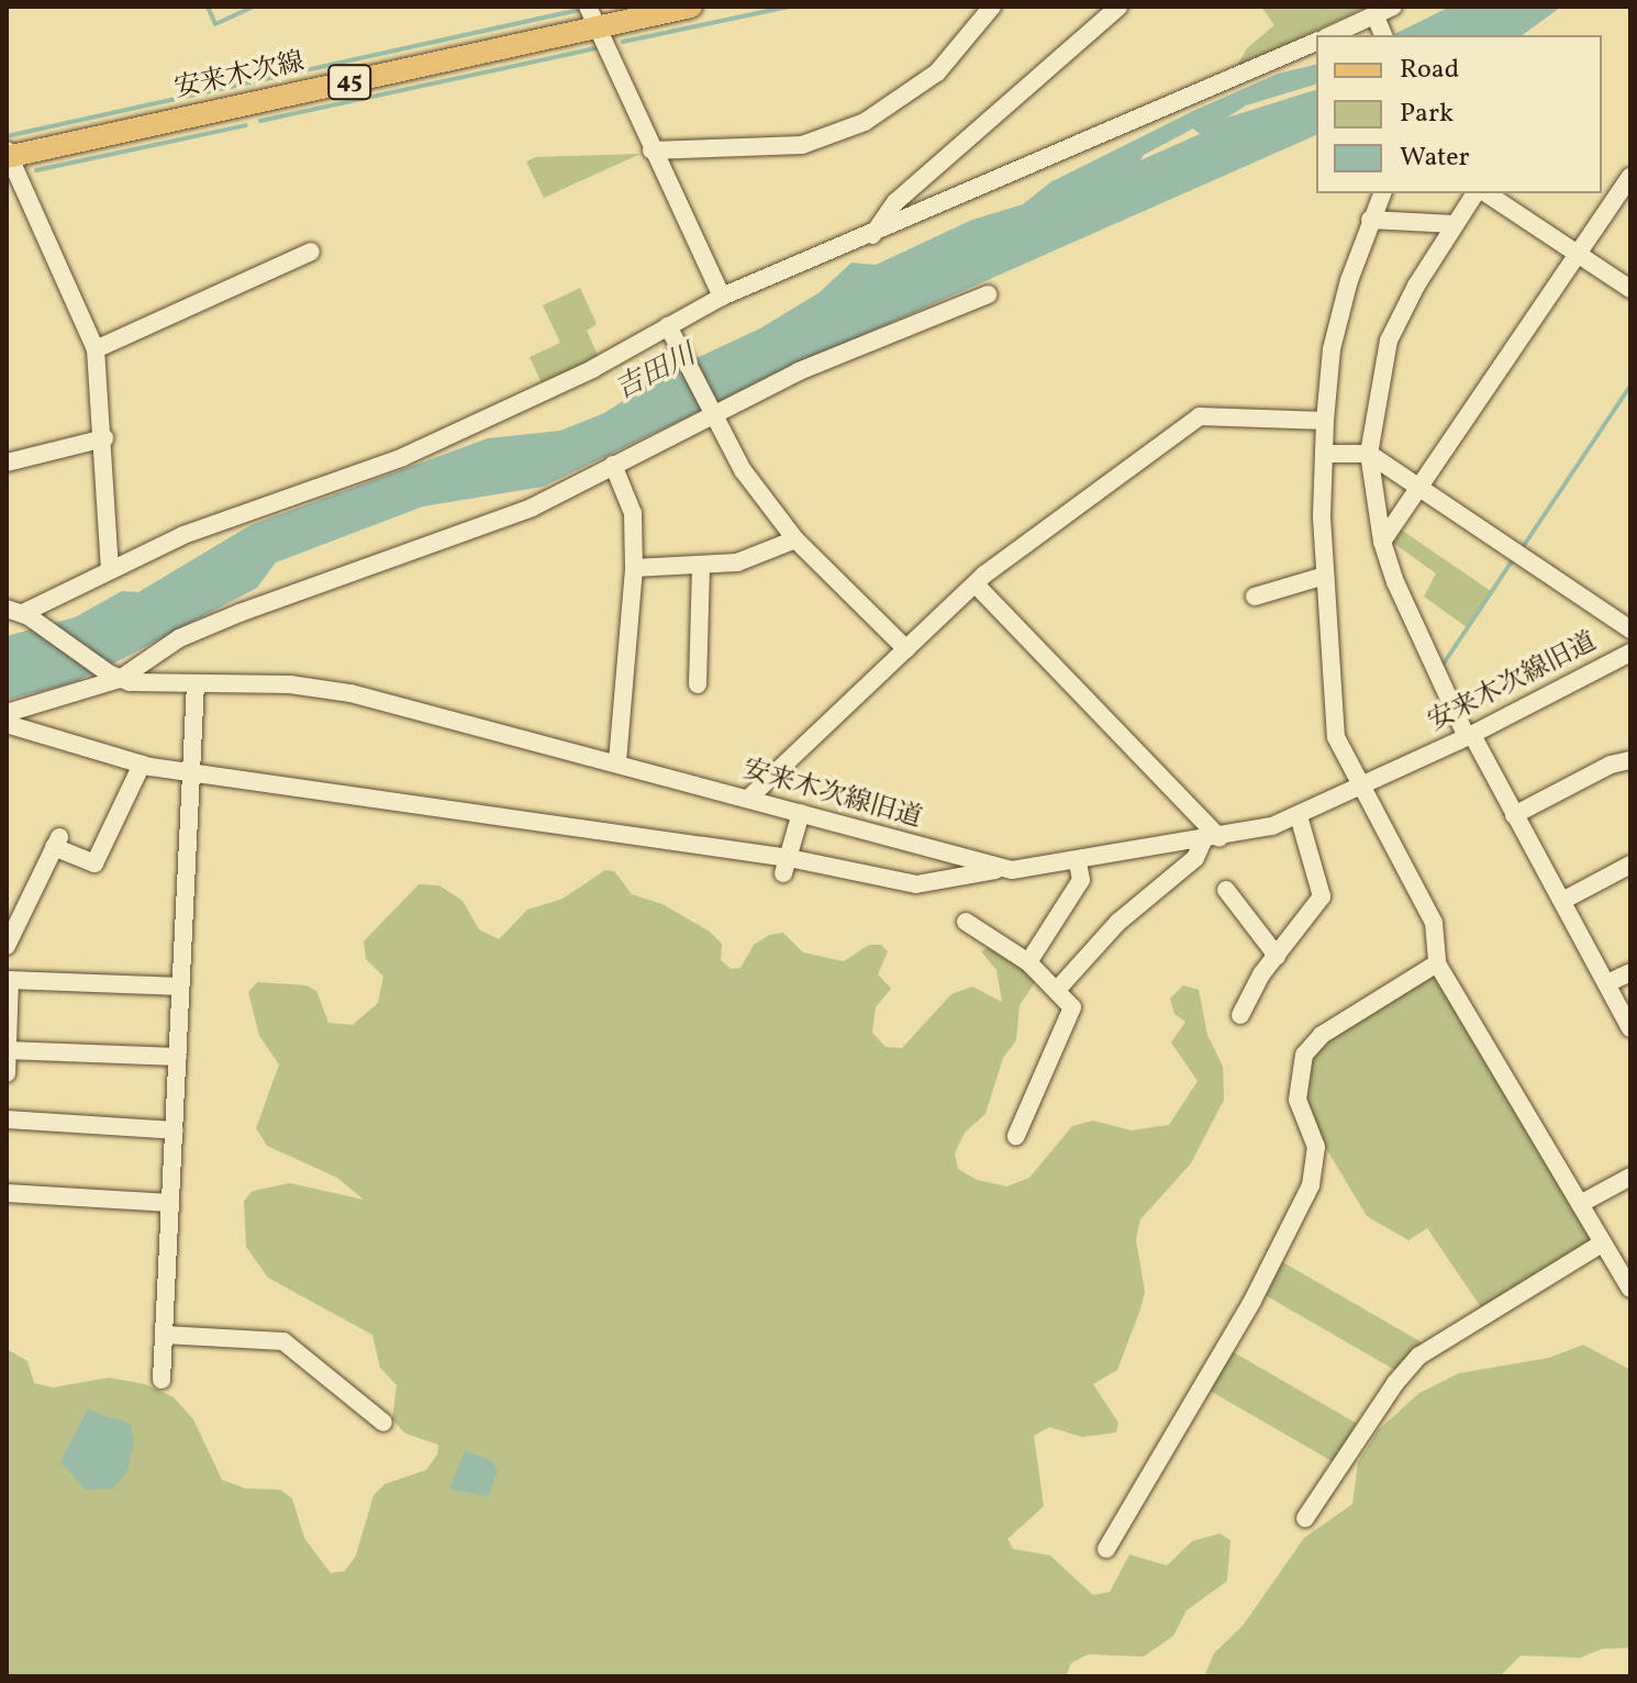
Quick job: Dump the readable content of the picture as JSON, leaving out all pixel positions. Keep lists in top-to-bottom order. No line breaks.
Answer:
{"streets":{"main road":["安来木次線","45"],"street":["安来木次線旧道"]},"water":["吉田川"],"legend":["Road","Park","Water"]}
